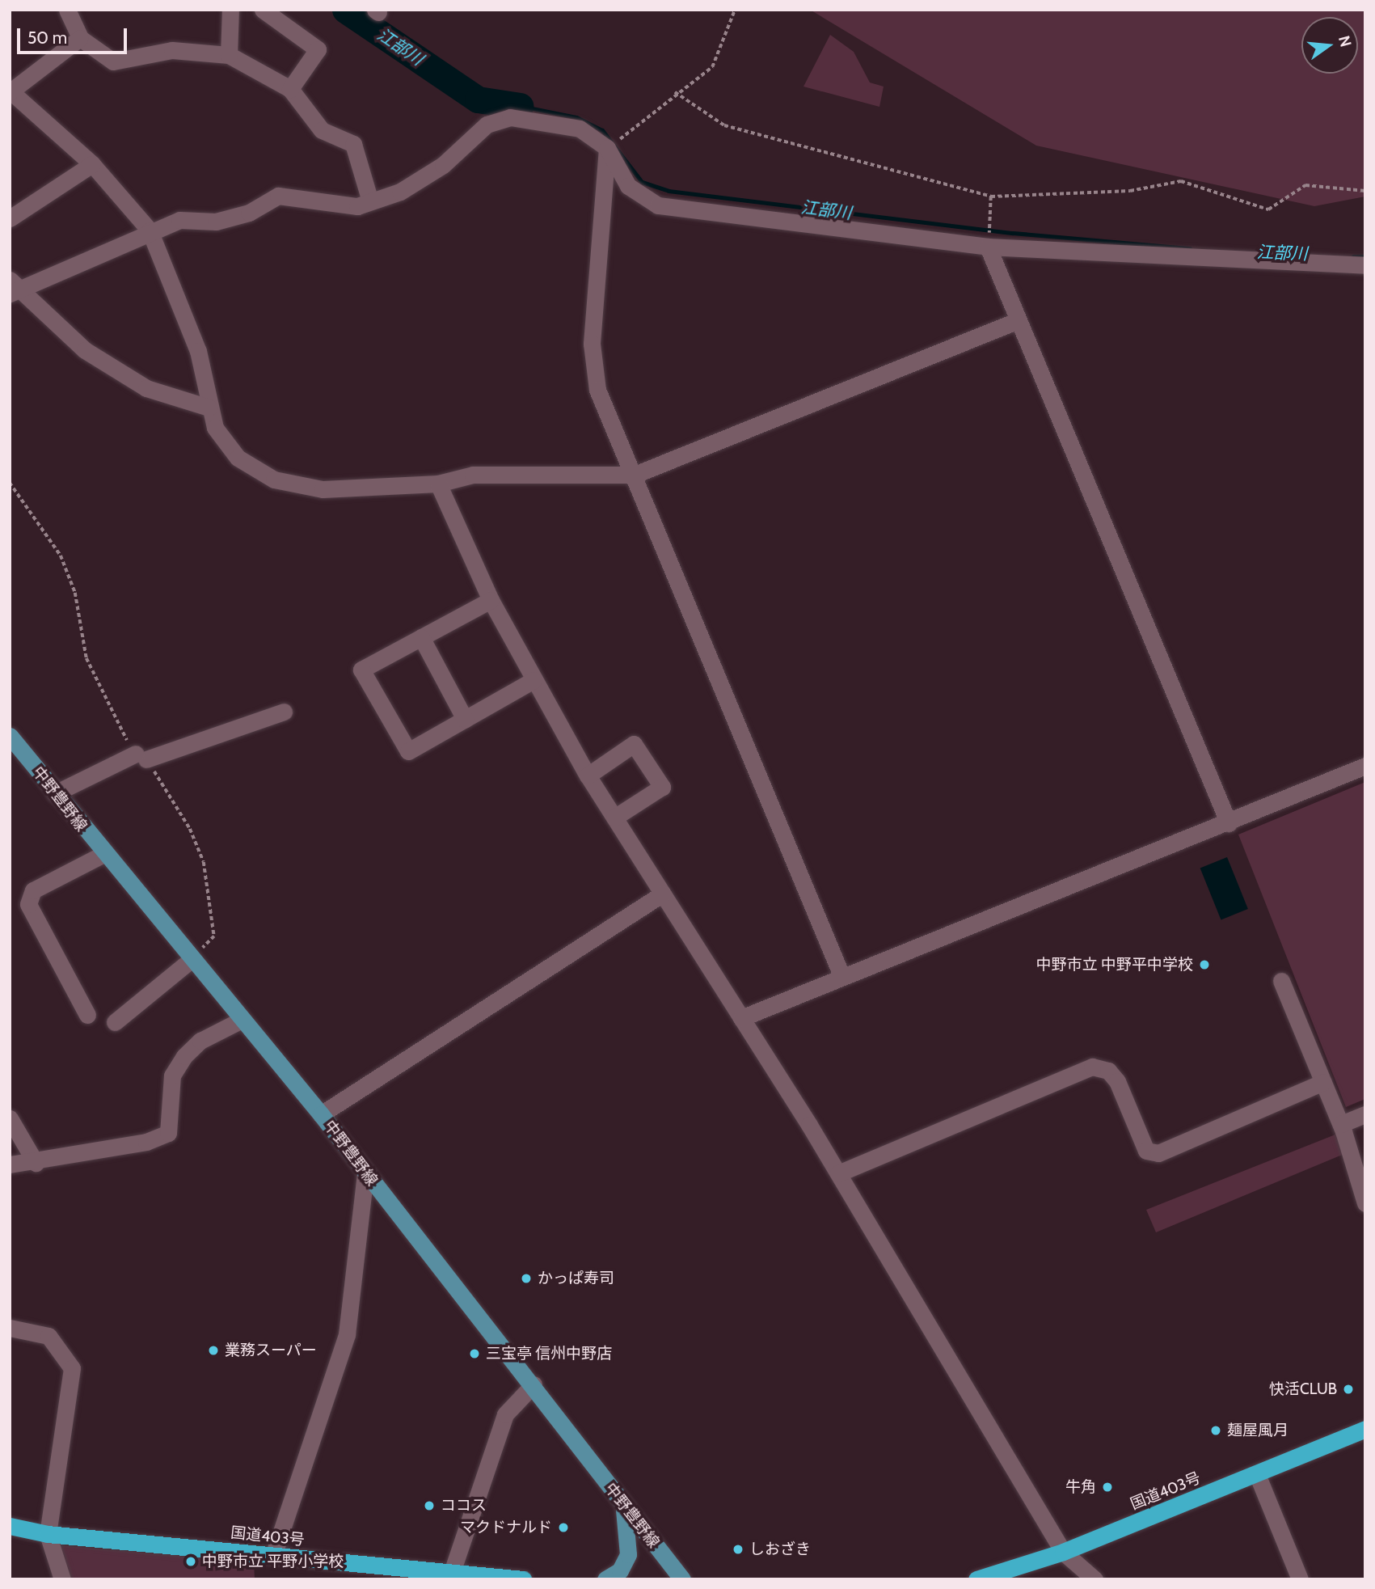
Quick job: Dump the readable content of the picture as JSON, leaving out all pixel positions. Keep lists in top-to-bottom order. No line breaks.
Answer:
{"streets":{"highway":["国道403号"],"main road":["中野豊野線"]},"water":["江部川"],"places":["中野市立 中野平中学校","かっぱ寿司","業務スーパー","三宝亭 信州中野店","快活CLUB","麺屋風月","牛角","ココス","マクドナルド","しおざき","中野市立 平野小学校"],"scale_bar":"50 m","north":"right"}
